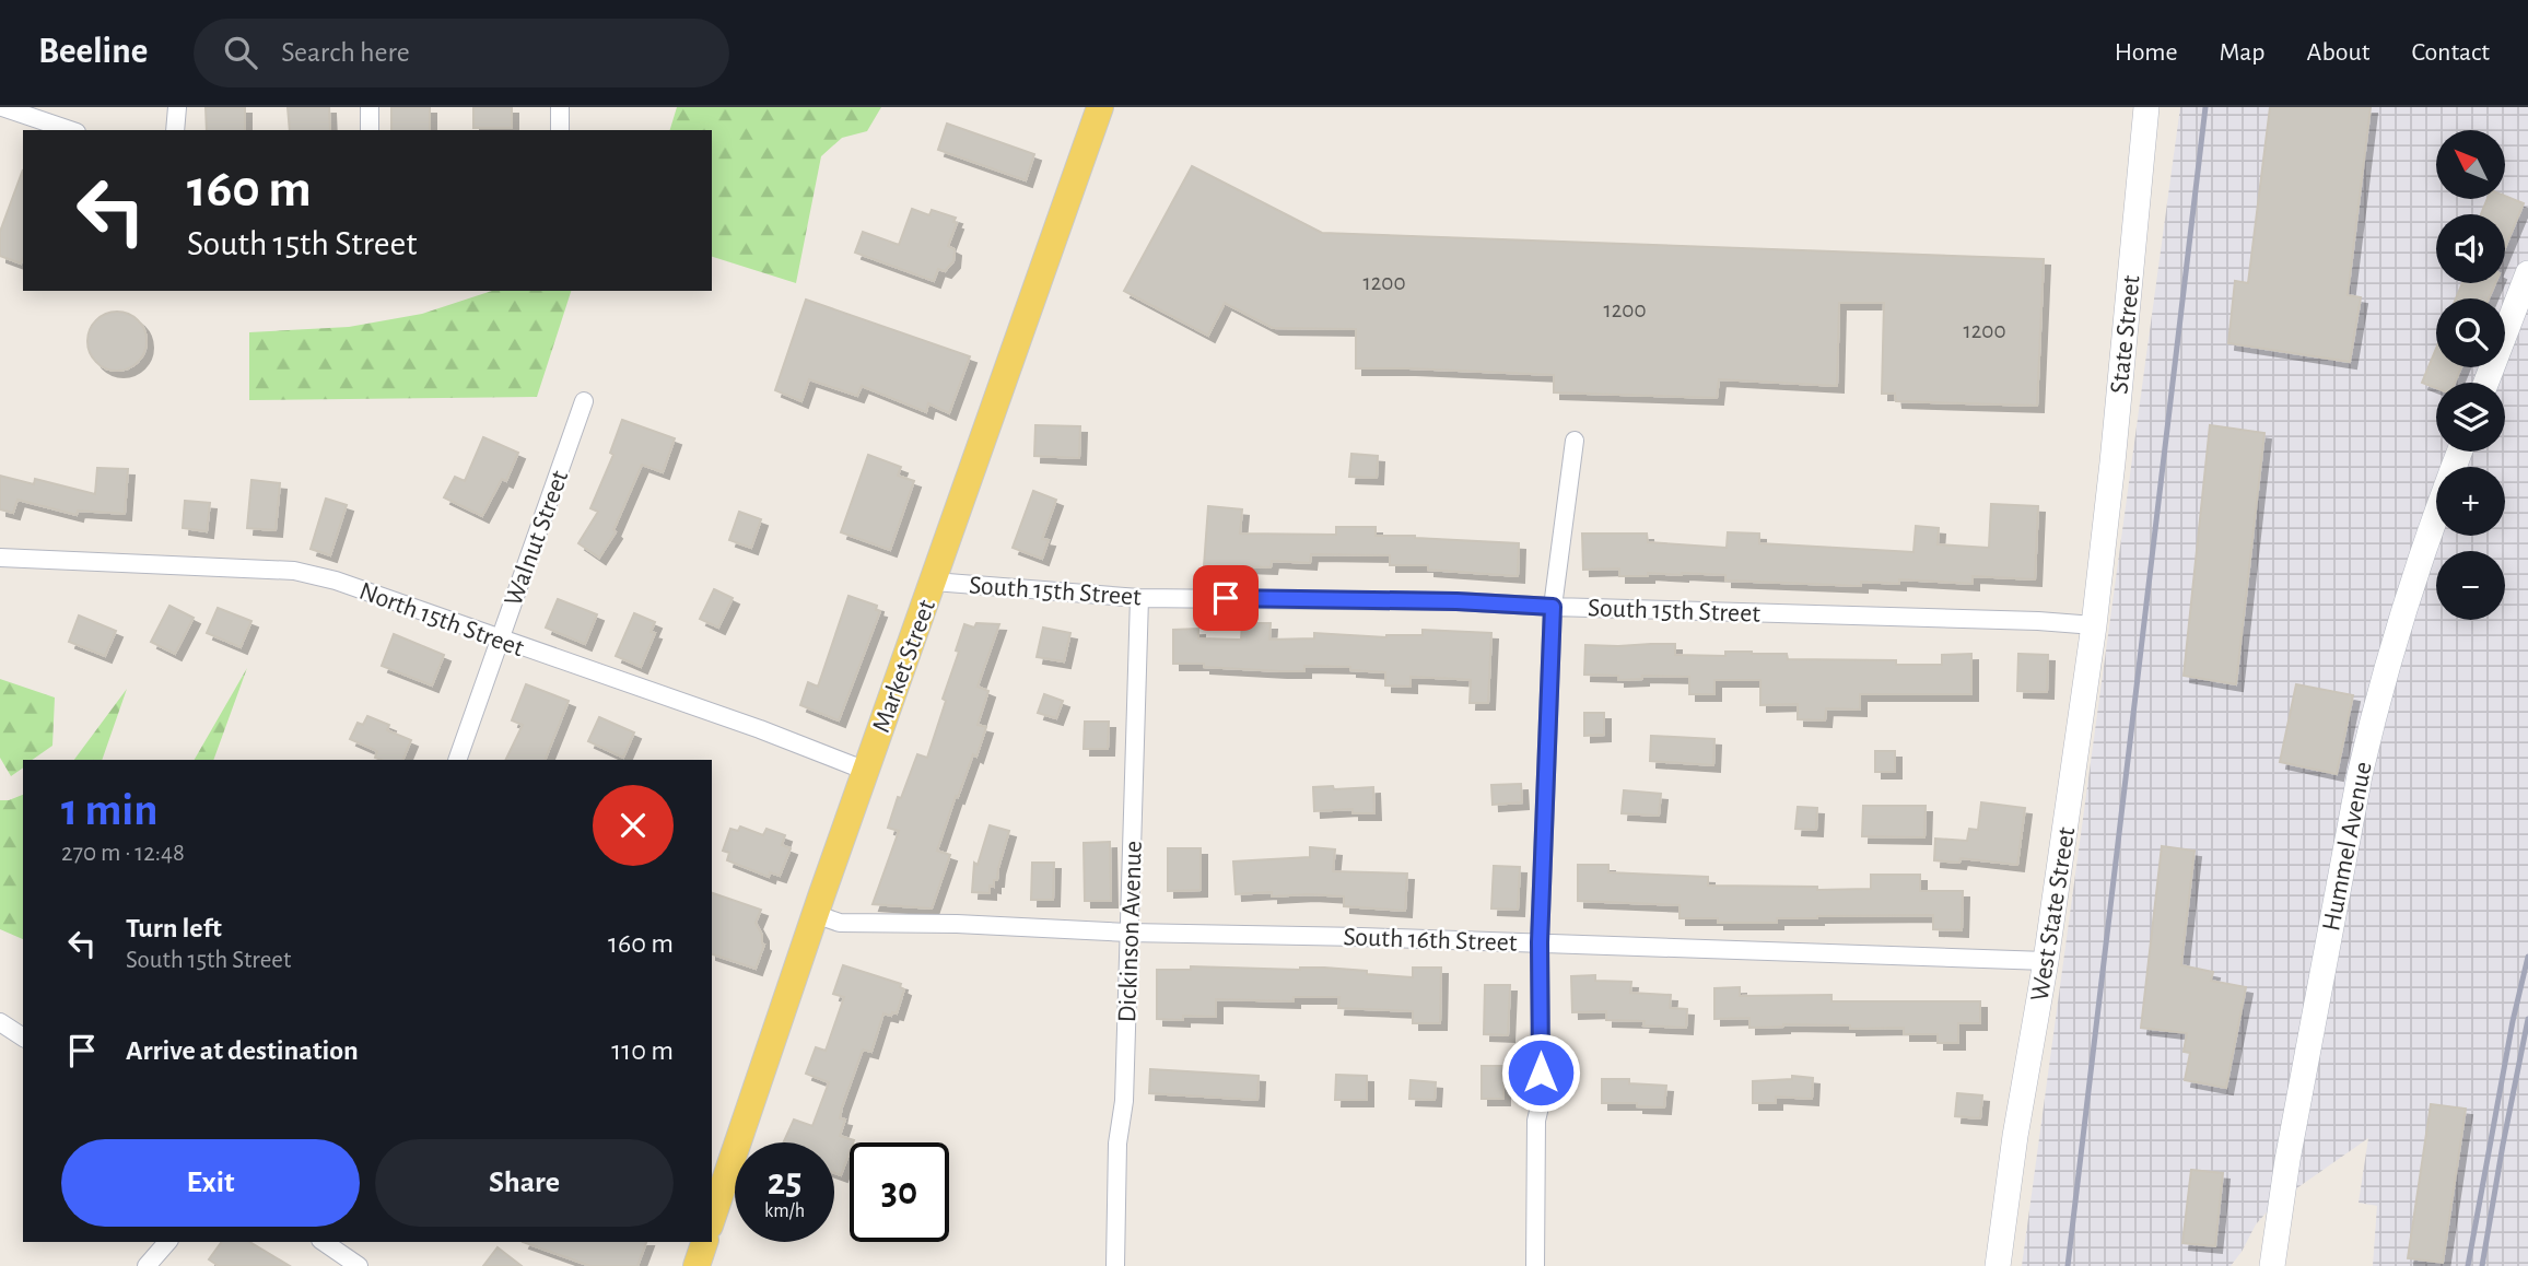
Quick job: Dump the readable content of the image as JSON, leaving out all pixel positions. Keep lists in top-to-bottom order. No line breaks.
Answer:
{"streets":{"main road":["State Street","Market Street","Hummel Avenue","West State Street"],"street":["Walnut Street","South 15th Street","North 15th Street","Dickinson Avenue","South 16th Street"]},"crossings":[["State Street","West State Street"],["Walnut Street","North 15th Street"],["South 15th Street","Market Street"],["South 15th Street","West State Street"],["South 15th Street","Dickinson Avenue"],["North 15th Street","Market Street"],["Market Street","South 16th Street"],["West State Street","South 16th Street"],["Dickinson Avenue","South 16th Street"]],"house_numbers":["1200","1200","1200"],"north":"top left","page":{"header":"Beeline","search":"Search here","nav":["Home","Map","About","Contact"],"map_buttons":["+","−"],"turn":["160 m","South 15th Street"],"heading":["1 min","270 m · 12:48"],"list":[{"name":"Turn left","note":"South 15th Street","value":"160 m"},{"name":"Arrive at destination","value":"110 m"}],"buttons":["Exit","Share"],"speed":"25 km/h","limit":"30"}}
